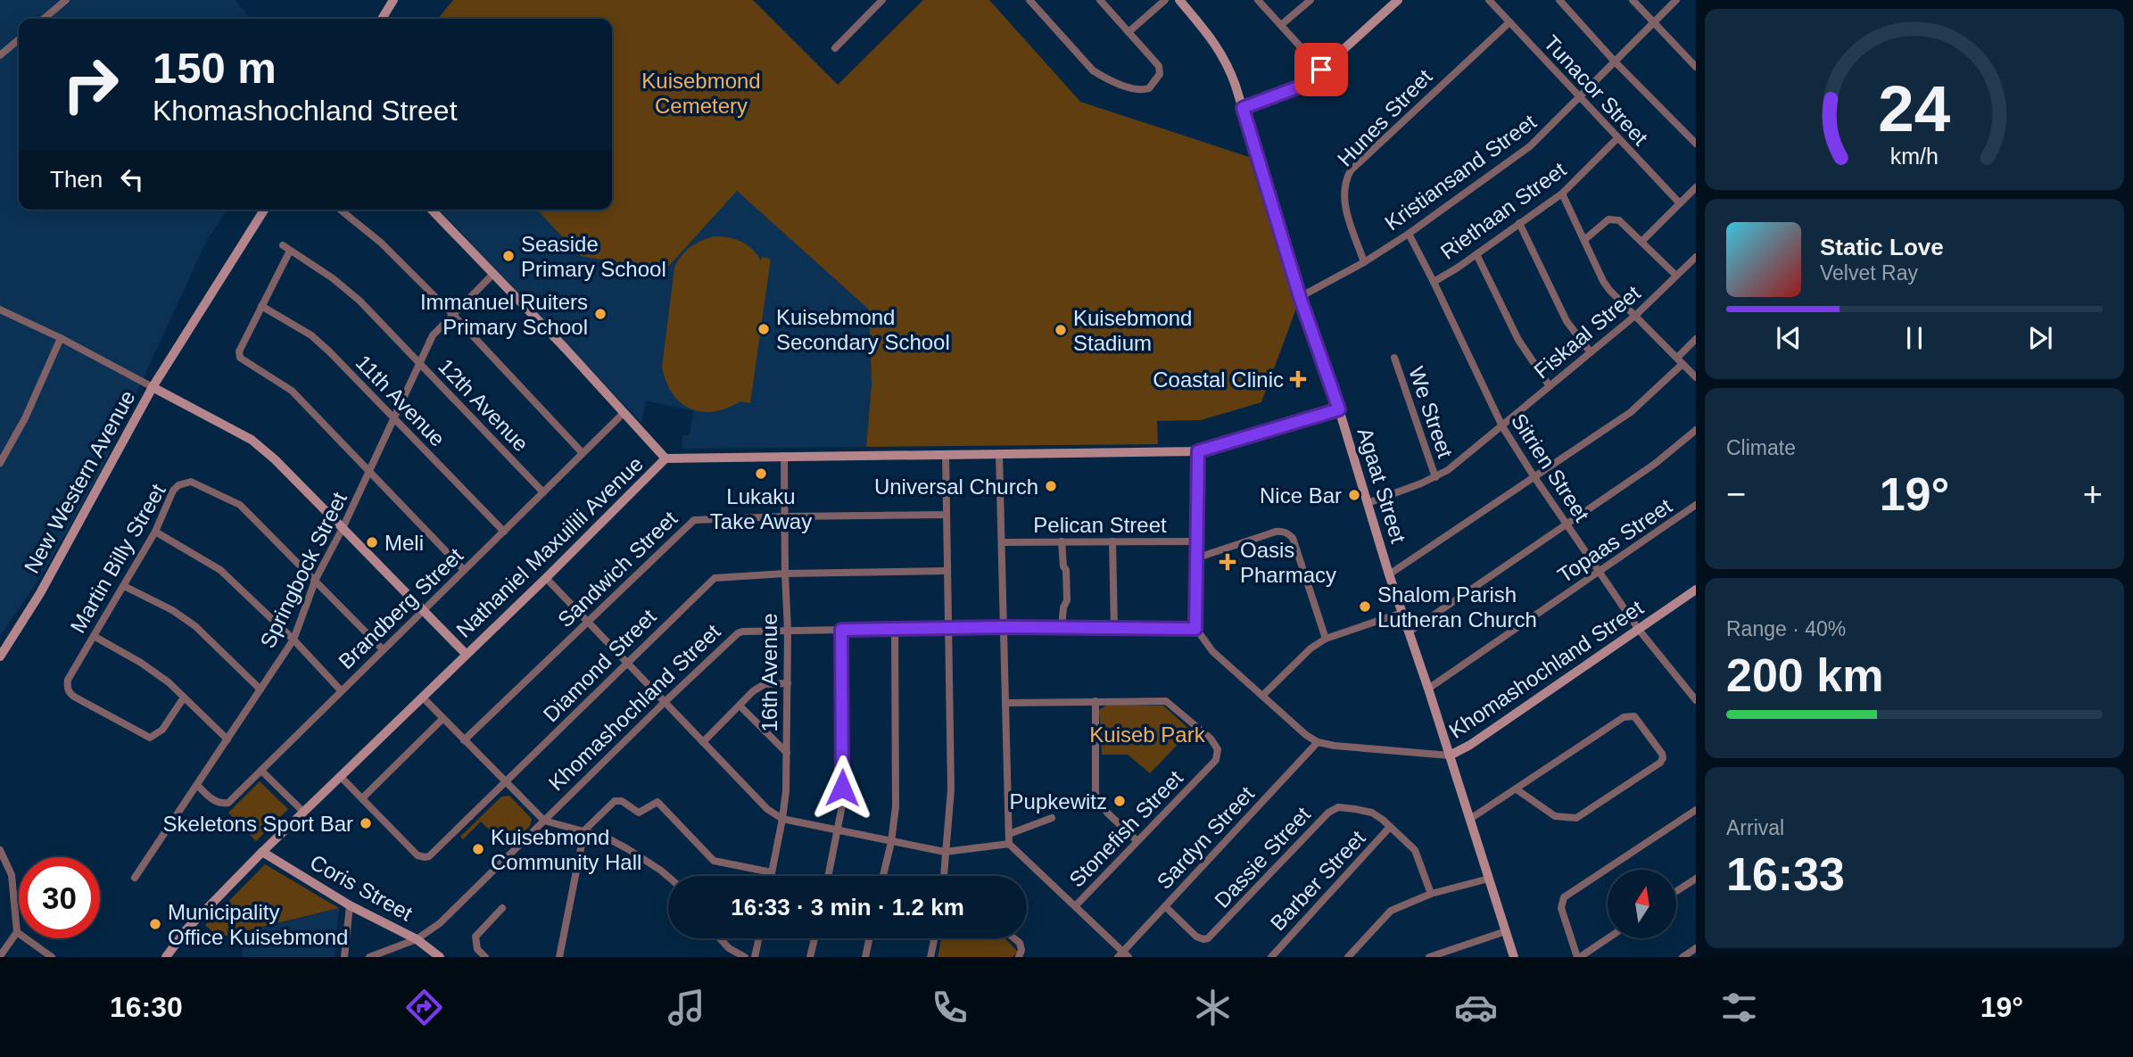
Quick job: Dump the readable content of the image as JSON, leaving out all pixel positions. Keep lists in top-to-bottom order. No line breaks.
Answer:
{"streets":{"street":["Tunacor Street","Hunes Street","Kristiansand Street","Riethaan Street","Fiskaal Street","11th Avenue","12th Avenue","We Street","Sitrien Street","New Western Avenue","Agaat Street","Pelican Street","Topaas Street","Nathaniel Maxuilili Avenue","Martin Billy Street","Sandwich Street","Springbock Street","Brandberg Street","Diamond Street","Khomashochland Street","16th Avenue","Stonefish Street","Sardyn Street","Dassie Street","Barber Street","Coris Street"]},"crossings":[["Tunacor Street","Hunes Street"],["Tunacor Street","Kristiansand Street"],["Tunacor Street","Riethaan Street"],["Hunes Street","Kristiansand Street"],["Kristiansand Street","Sitrien Street"],["Kristiansand Street","Agaat Street"],["Riethaan Street","Sitrien Street"],["Fiskaal Street","We Street"],["Fiskaal Street","Sitrien Street"],["Fiskaal Street","Agaat Street"],["11th Avenue","Springbock Street"],["11th Avenue","Brandberg Street"],["12th Avenue","Springbock Street"],["12th Avenue","Brandberg Street"],["Sitrien Street","Topaas Street"],["Sitrien Street","Khomashochland Street"],["Agaat Street","Topaas Street"],["Agaat Street","Nathaniel Maxuilili Avenue"],["Agaat Street","Khomashochland Street"],["Nathaniel Maxuilili Avenue","Diamond Street"],["Nathaniel Maxuilili Avenue","16th Avenue"],["Nathaniel Maxuilili Avenue","Coris Street"],["Martin Billy Street","Springbock Street"],["Martin Billy Street","Brandberg Street"],["Sandwich Street","16th Avenue"],["Springbock Street","Brandberg Street"],["Diamond Street","16th Avenue"],["Khomashochland Street","16th Avenue"],["Khomashochland Street","Sardyn Street"],["Khomashochland Street","Coris Street"],["Sardyn Street","Dassie Street"],["Dassie Street","Barber Street"]],"parks":["Kuisebmond Cemetery","Kuiseb Park"],"places":{"other":["Seaside Primary School","Immanuel Ruiters Primary School","Kuisebmond Secondary School","Kuisebmond Stadium","Lukaku Take Away","Universal Church","Nice Bar","Meli","Shalom Parish Lutheran Church","Pupkewitz","Skeletons Sport Bar","Kuisebmond Community Hall","Municipality Office Kuisebmond"],"health":["Coastal Clinic","Oasis Pharmacy"]},"north":"top","page":{"turn":["150 m","Khomashochland Street"],"then":"Then","song":["Static Love","Velvet Ray"],"tile":["Climate",["Range · 40%","200 km"],["Arrival","16:33"]],"heat":["−","19°","+"],"limit":"30","trip":"16:33 · 3 min · 1.2 km","tabs":["16:30","19°"],"gauge":["24","km/h"]}}
